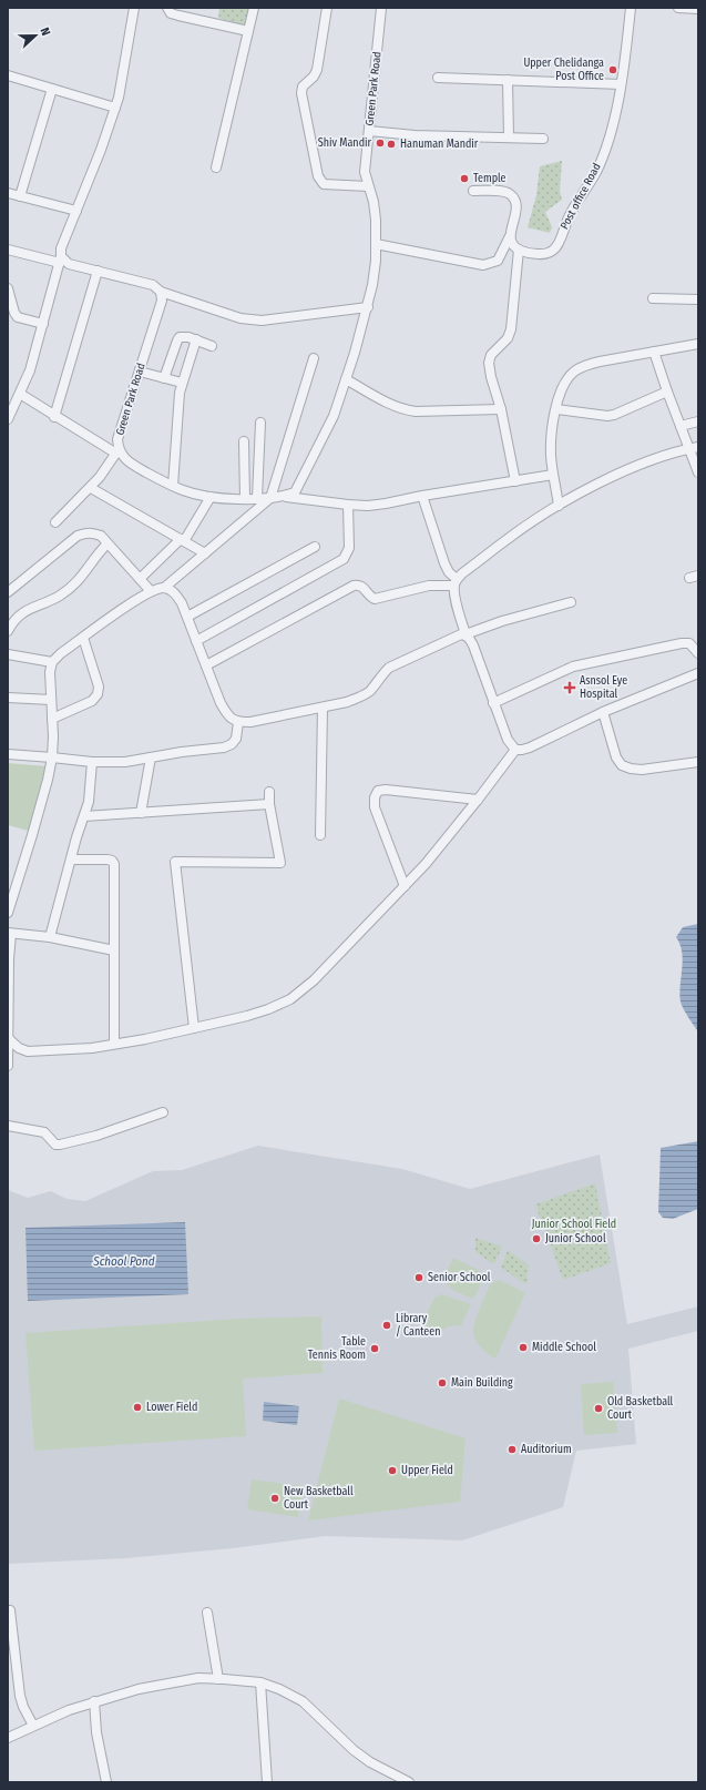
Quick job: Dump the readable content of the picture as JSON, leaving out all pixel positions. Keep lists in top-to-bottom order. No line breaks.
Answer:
{"streets":{"street":["Green Park Road","Post office Road"]},"water":["School Pond"],"parks":["Junior School Field"],"places":{"other":["Upper Chelidanga Post Office","Shiv Mandir","Hanuman Mandir","Temple","Junior School","Senior School","Library / Canteen","Middle School","Table Tennis Room","Main Building","Lower Field","Old Basketball Court","Auditorium","Upper Field","New Basketball Court"],"health":["Asnsol Eye Hospital"]},"north":"right"}
